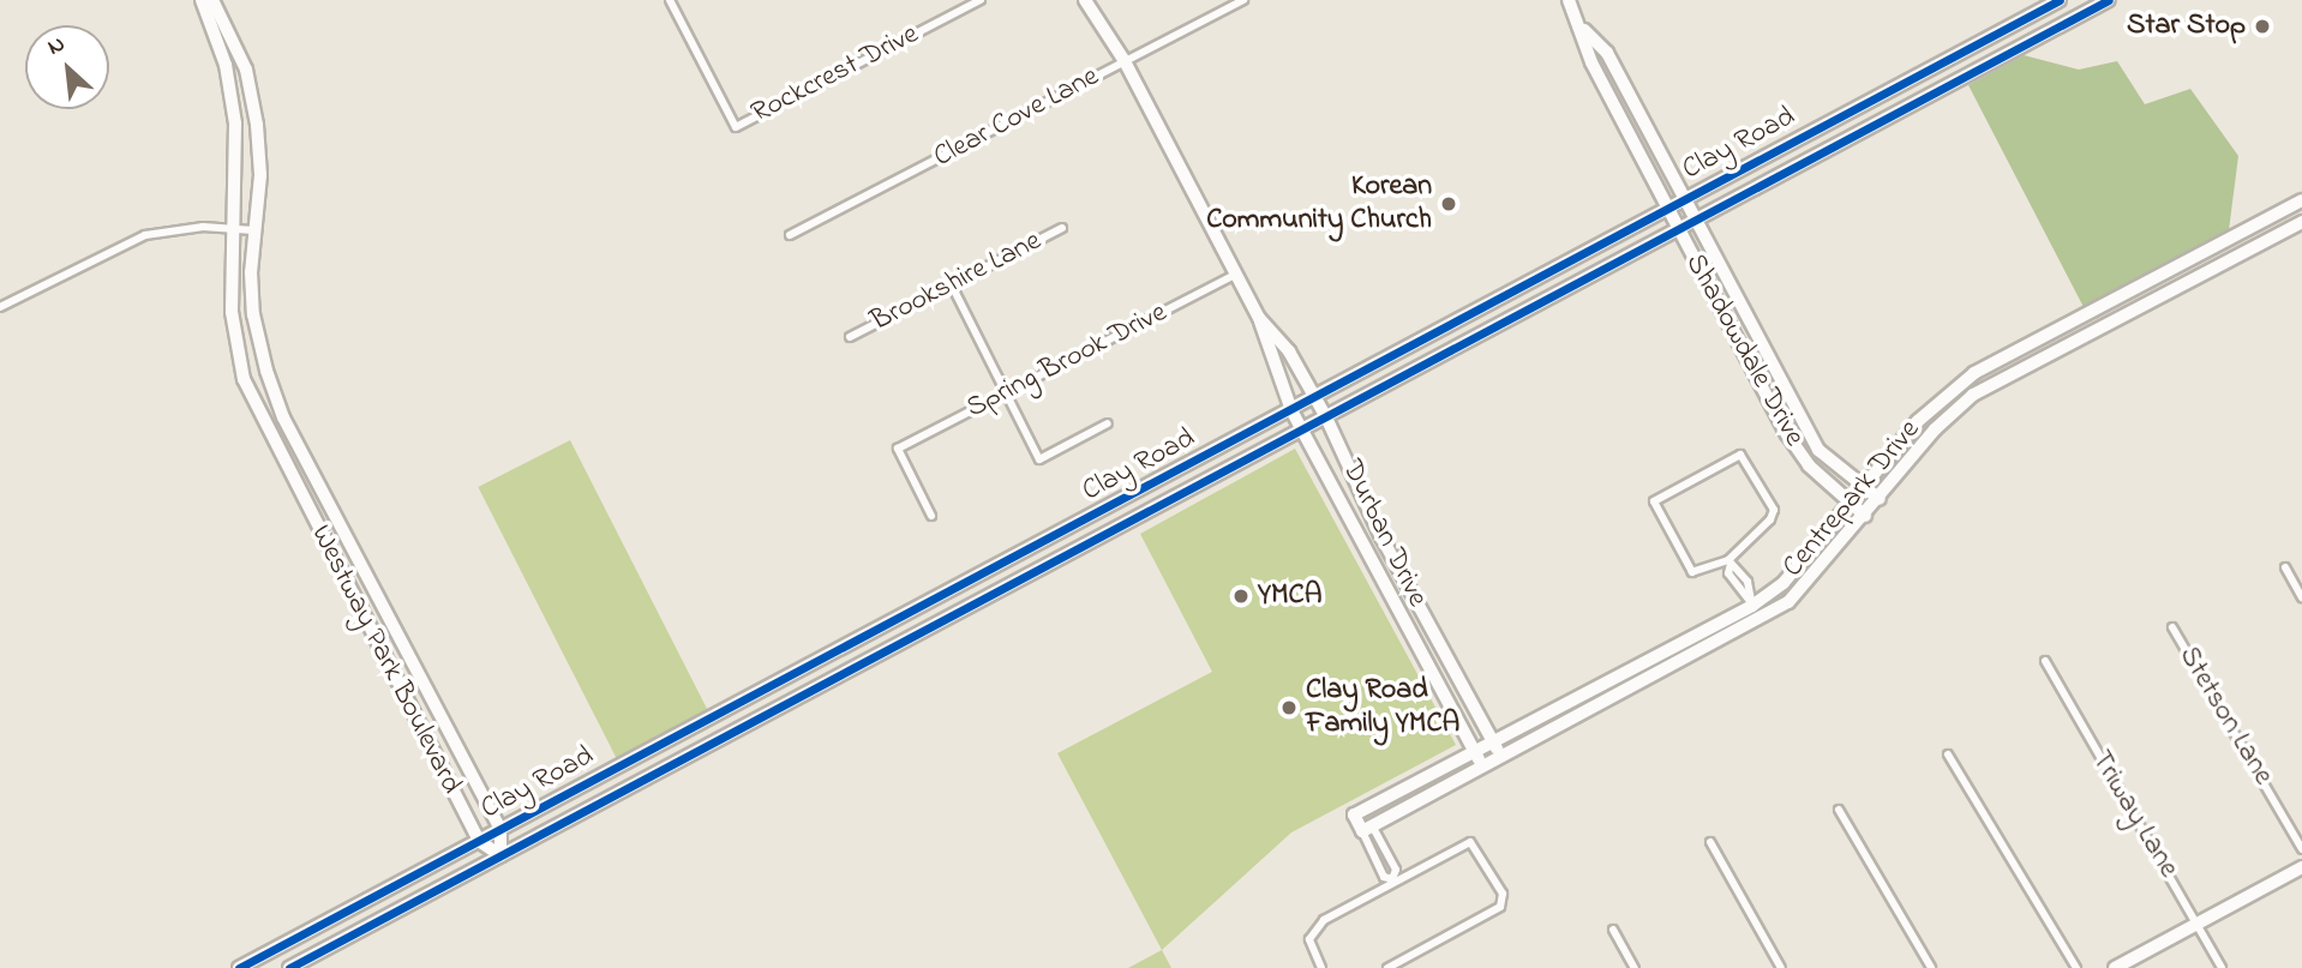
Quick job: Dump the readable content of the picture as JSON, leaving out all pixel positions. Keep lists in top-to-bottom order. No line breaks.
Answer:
{"streets":{"main road":["Clay Road"],"street":["Rockcrest Drive","Clear Cove Lane","Brookshire Lane","Shadowdale Drive","Spring Brook Drive","Centrepark Drive","Durban Drive","Westway Park Boulevard","Stetson Lane","Triway Lane"]},"crossings":[["Clear Cove Lane","Durban Drive"],["Clay Road","Shadowdale Drive"],["Clay Road","Durban Drive"],["Clay Road","Westway Park Boulevard"],["Shadowdale Drive","Centrepark Drive"],["Spring Brook Drive","Durban Drive"],["Centrepark Drive","Durban Drive"]],"places":["Star Stop","Korean Community Church","YMCA","Clay Road Family YMCA"],"north":"top left"}
